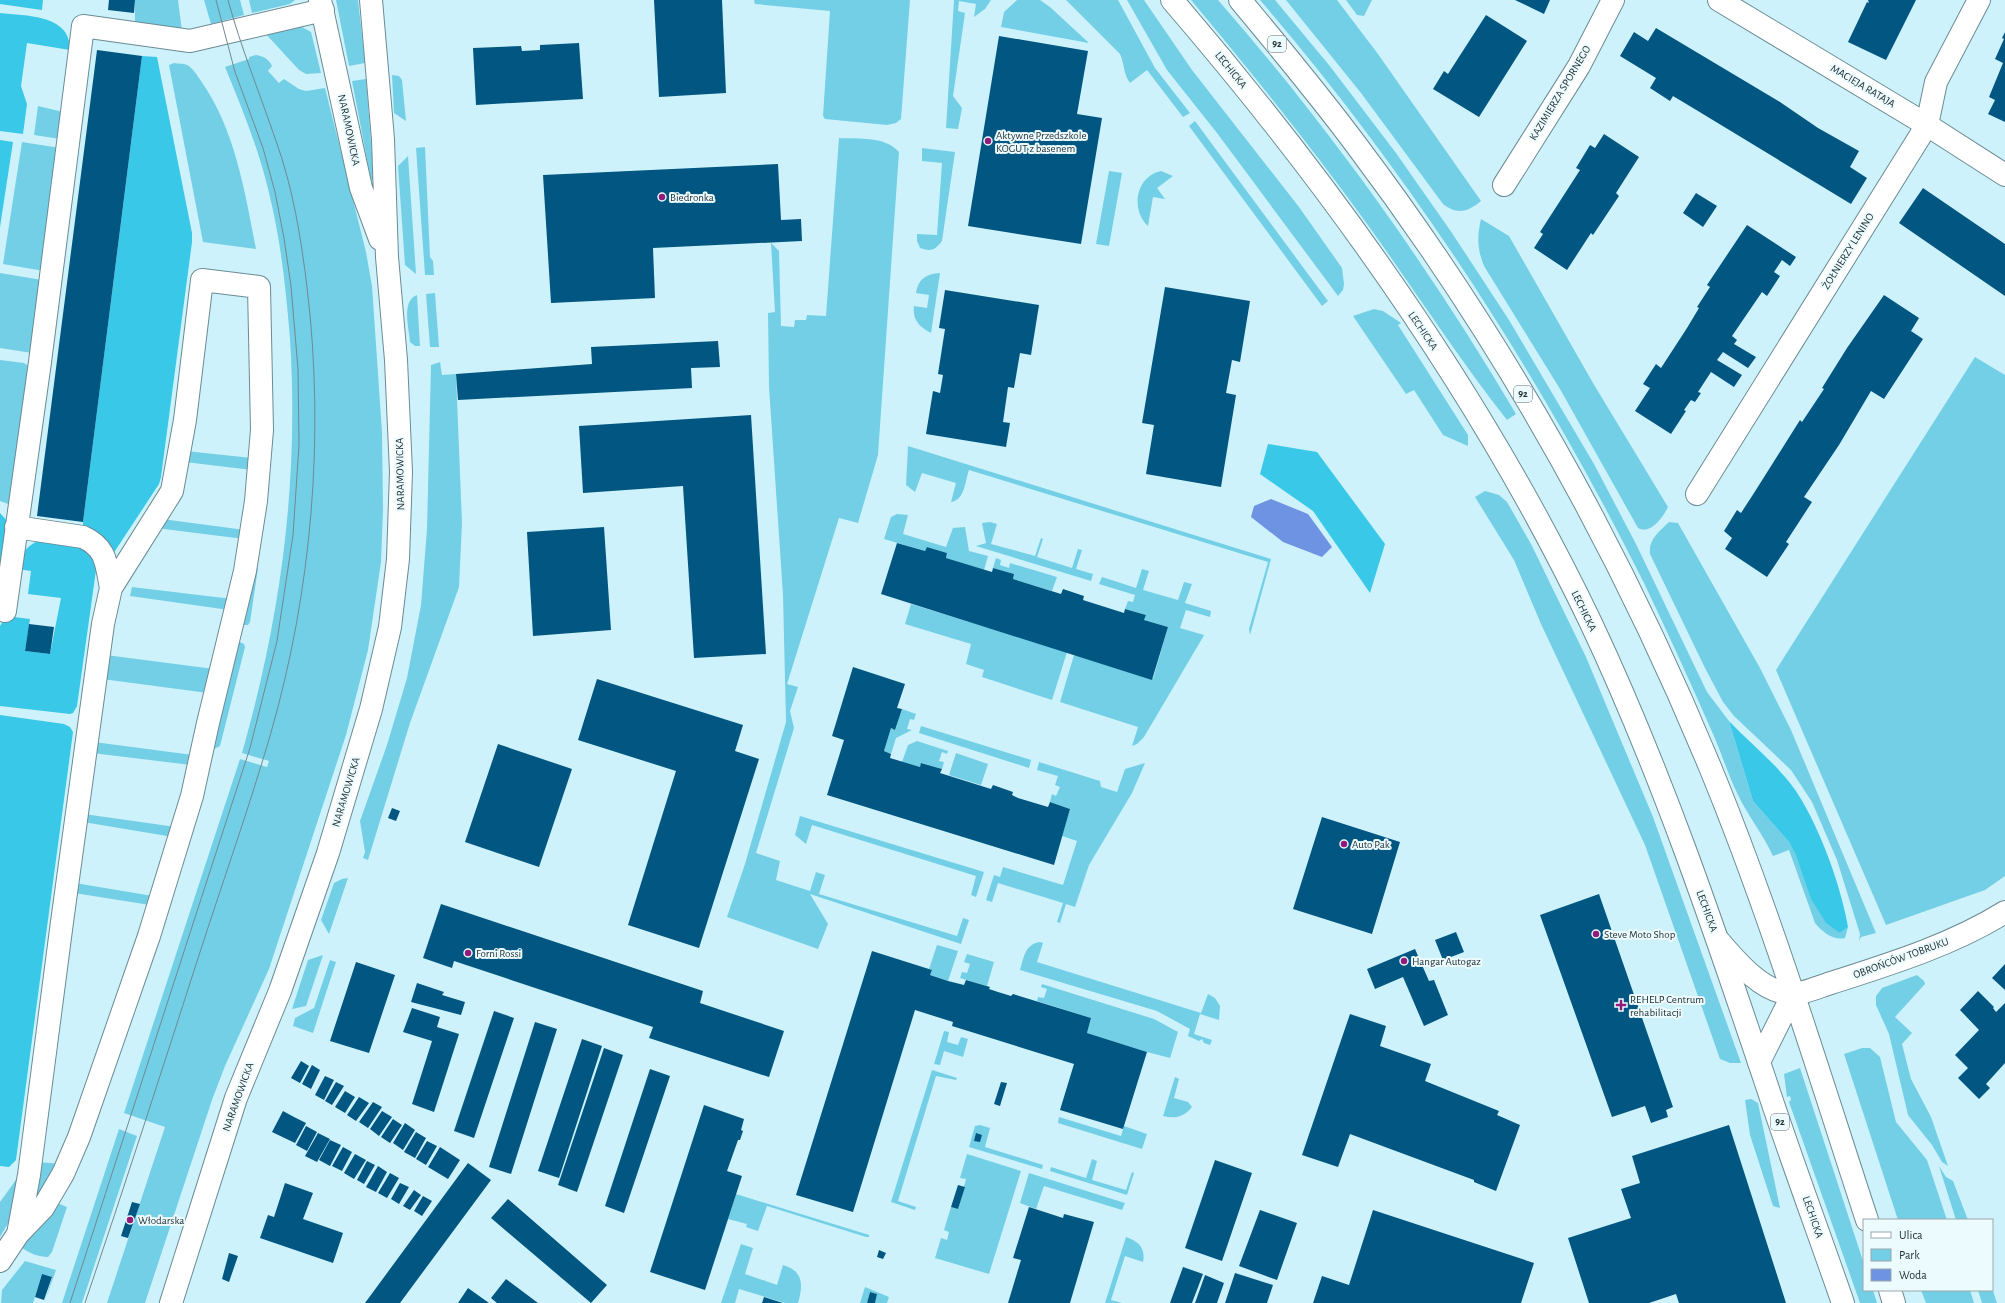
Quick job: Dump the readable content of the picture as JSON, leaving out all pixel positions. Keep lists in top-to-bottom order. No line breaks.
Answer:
{"streets":{"street":["92","LECHICKA","MACIEJA RATAJA","KAZIMIERZA SPORNEGO","NARAMOWICKA","ŻOŁNIERZY LENINO","OBROŃCÓW TOBRUKU"]},"crossings":[["92","OBROŃCÓW TOBRUKU"],["MACIEJA RATAJA","ŻOŁNIERZY LENINO"]],"places":{"other":["Aktywne Przedszkole KOGUT z basenem","Biedronka","Auto Pak","Steve Moto Shop","Forni Rossi","Hangar Autogaz","Włodarska"],"health":["REHELP Centrum rehabilitacji"]},"legend":["Ulica","Park","Woda"]}
